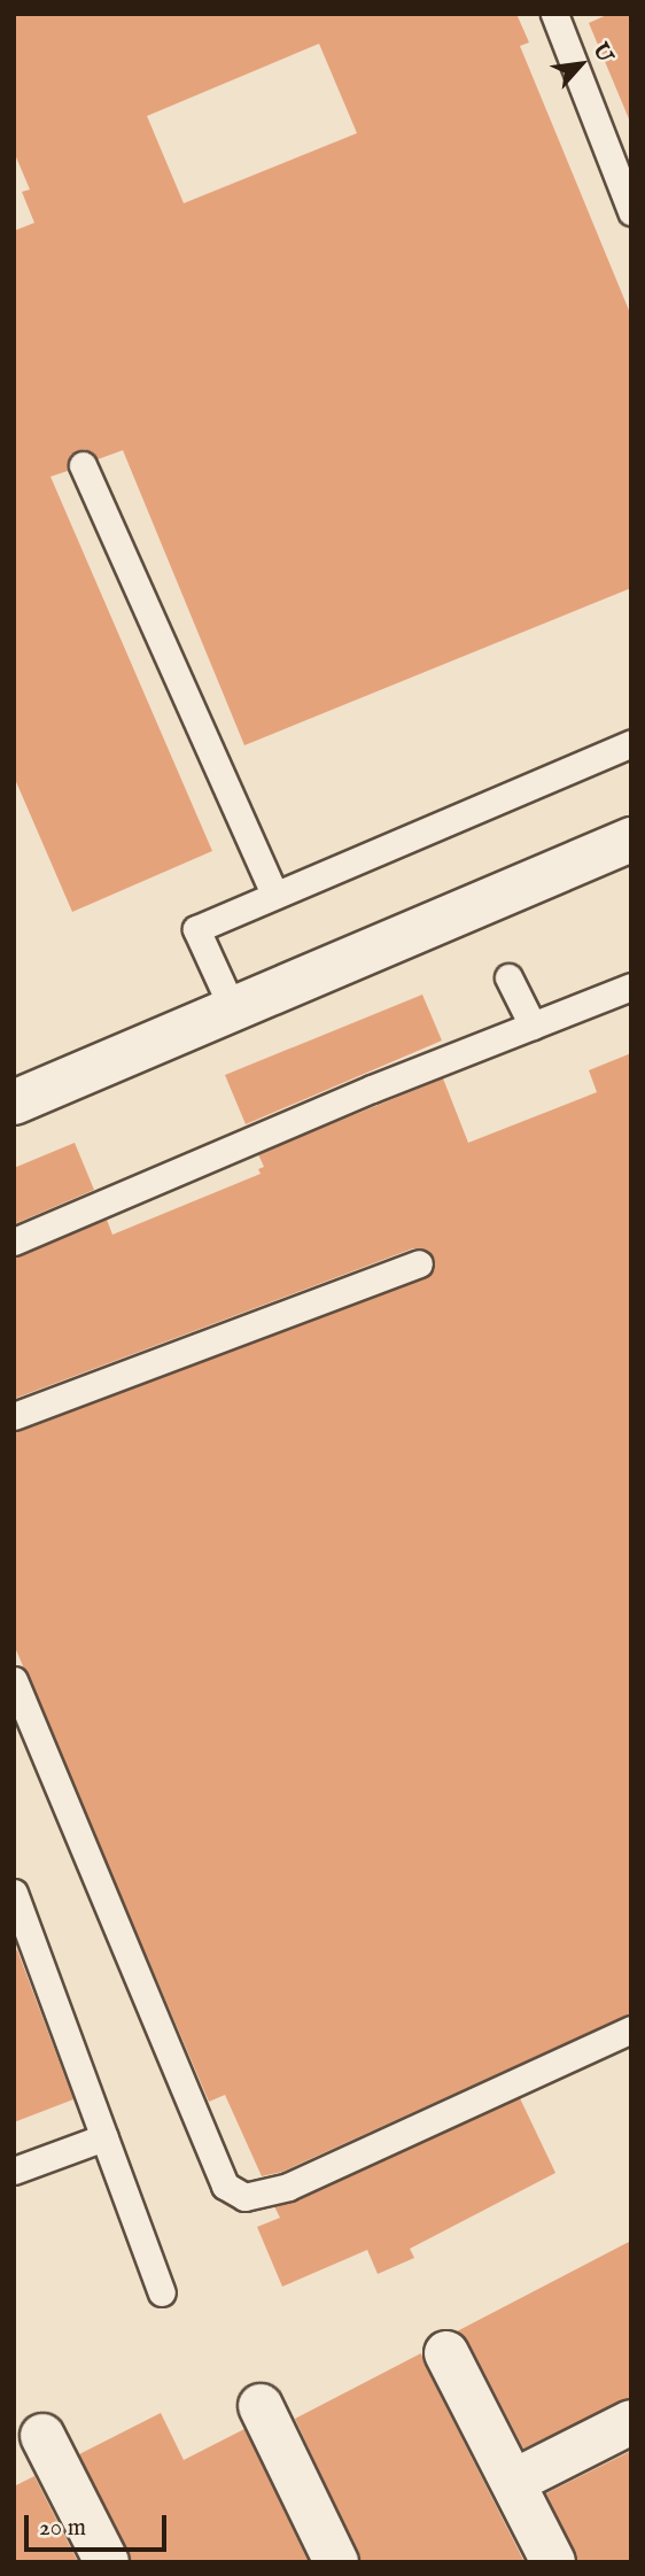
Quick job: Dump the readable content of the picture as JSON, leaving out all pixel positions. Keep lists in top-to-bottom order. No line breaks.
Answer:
{"scale_bar":"20 m","north":"top right"}
